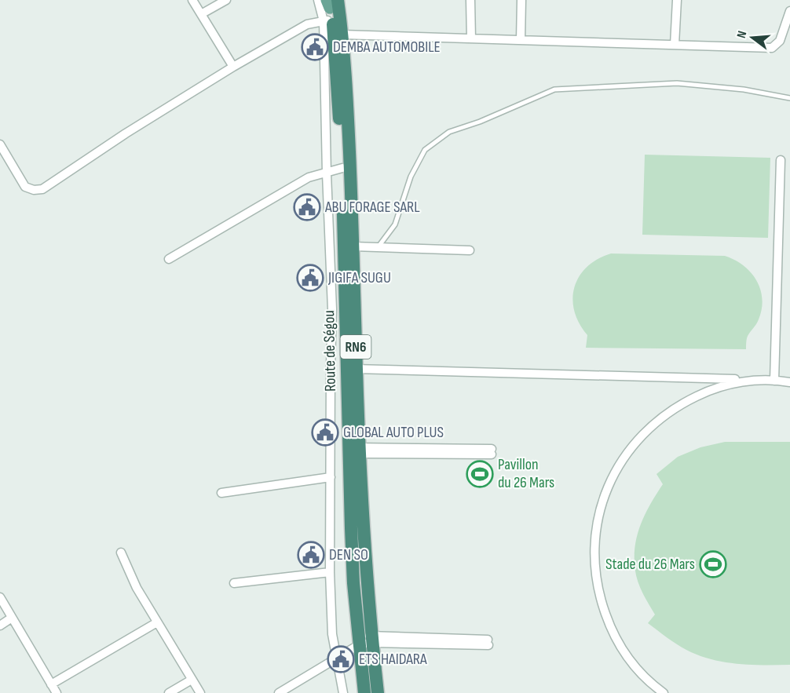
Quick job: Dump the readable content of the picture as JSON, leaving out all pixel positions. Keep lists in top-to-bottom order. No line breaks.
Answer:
{"streets":{"highway":["RN6","Route de Ségou"]},"places":{"public building":["DEMBA AUTOMOBILE","ABU FORAGE SARL","JIGIFA SUGU","GLOBAL AUTO PLUS","DEN SO","ETS HAIDARA"],"sports":["Pavillon du 26 Mars","Stade du 26 Mars"]},"north":"left"}
